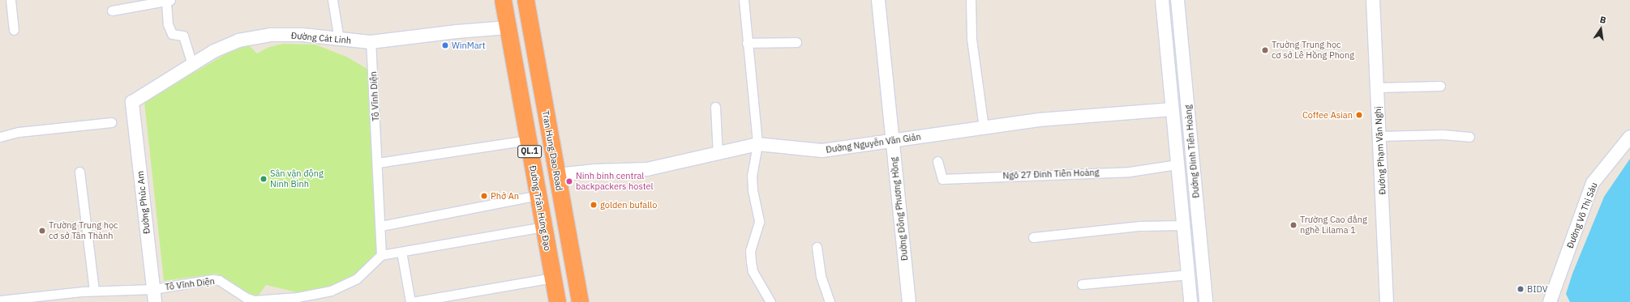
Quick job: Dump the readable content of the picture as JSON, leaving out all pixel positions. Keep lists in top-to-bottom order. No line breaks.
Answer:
{"streets":{"highway":["Tran Hung Dao Road","QL.1","Đường Trân Hưng Đạo"],"street":["Đường Cát Linh","Tô Vĩnh Diện","Đường Nguyễn Văn Giản","Đường Phạm Văn Nghị","Đướng Đinh Tiên Hoàng","Ngõ 27 Đinh Tiên Hoàng","Đường Phúc Am","Đường Đông Phương Hồng","Đường Võ Thị Sáu"]},"crossings":[["Đường Cát Linh","Tô Vĩnh Diện"],["Đường Cát Linh","Đường Phúc Am"],["Đường Cát Linh","Đường Trân Hưng Đạo"],["Tô Vĩnh Diện","Đường Phúc Am"],["Đường Nguyễn Văn Giản","Tran Hung Dao Road"],["Đường Nguyễn Văn Giản","Đướng Đinh Tiên Hoàng"],["Đường Nguyễn Văn Giản","Đường Đông Phương Hồng"],["Đướng Đinh Tiên Hoàng","Ngõ 27 Đinh Tiên Hoàng"]],"places":["WinMart","Truờng Trung học cơ sở Lê Hồng Phong","Coffee Asian","Sân vận động Ninh Bình","Ninh binh central backpackers hostel","Phở An","golden bufallo","Trường Cao đẳng nghề Lilama 1","Trường Trung học cơ sở Tân Thành","BIDV"],"north":"top"}
